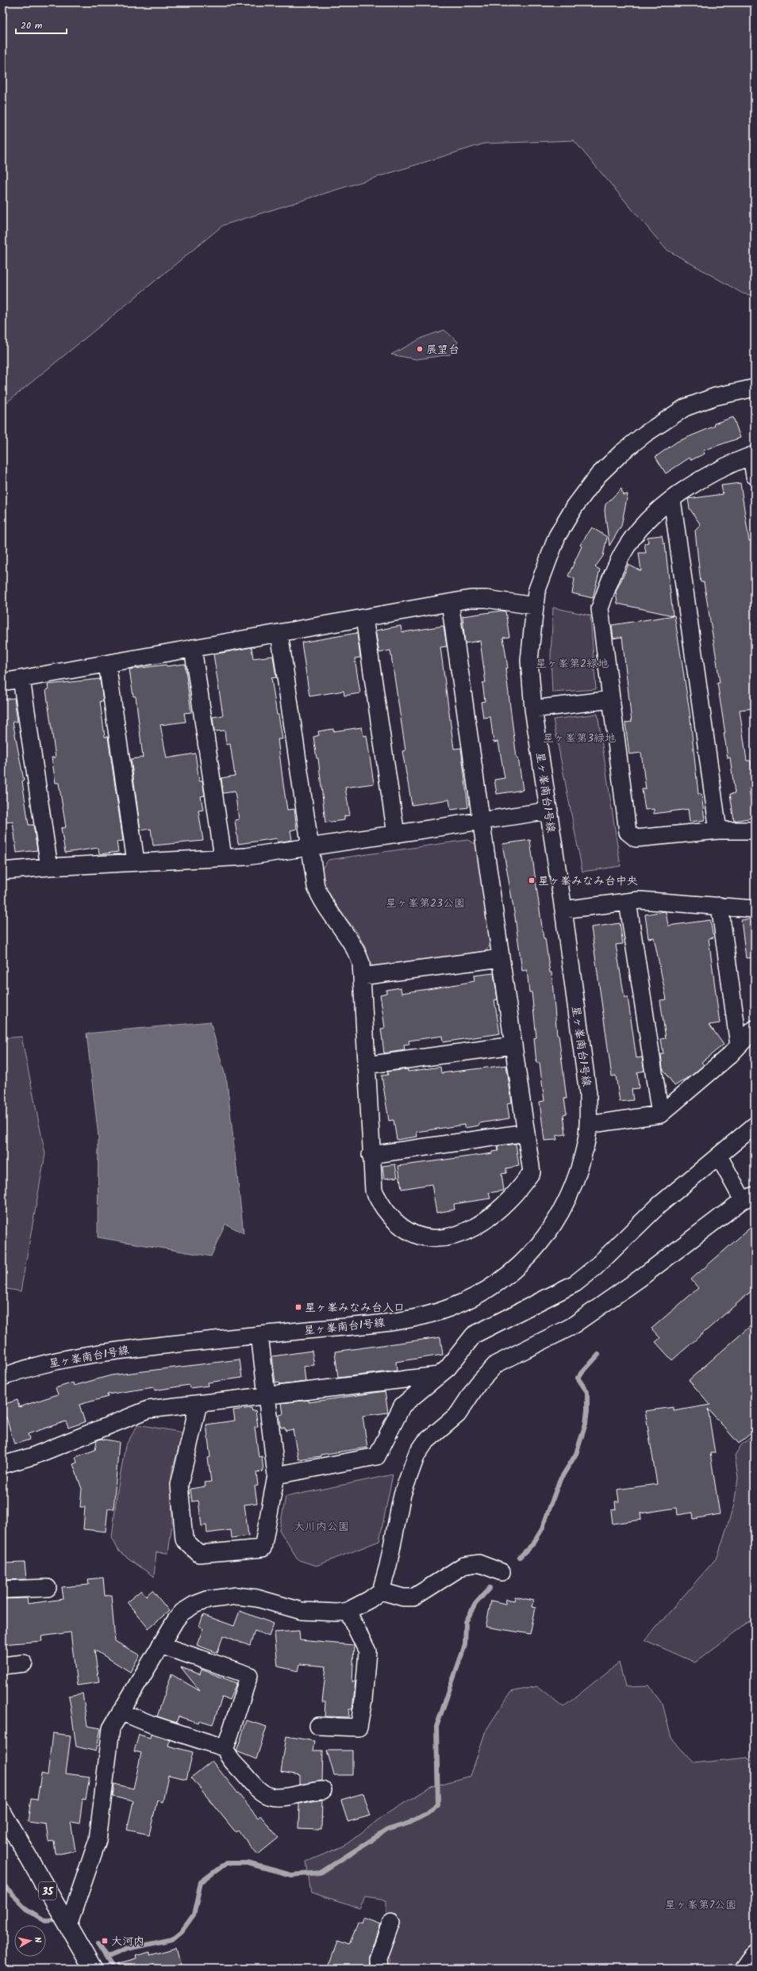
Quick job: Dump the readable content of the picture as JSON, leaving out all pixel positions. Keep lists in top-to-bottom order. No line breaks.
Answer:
{"streets":{"main road":["35"],"street":["星ヶ峯南台1号線"]},"parks":["星ヶ峯第2緑地","星ヶ峯第3緑地","星ヶ峯第23公園","大川内公園","星ヶ峯第7公園"],"places":{"other":["展望台"],"transit":["星ヶ峯みなみ台中央","星ヶ峯みなみ台入口","大河内"]},"scale_bar":"20 m","north":"right"}
